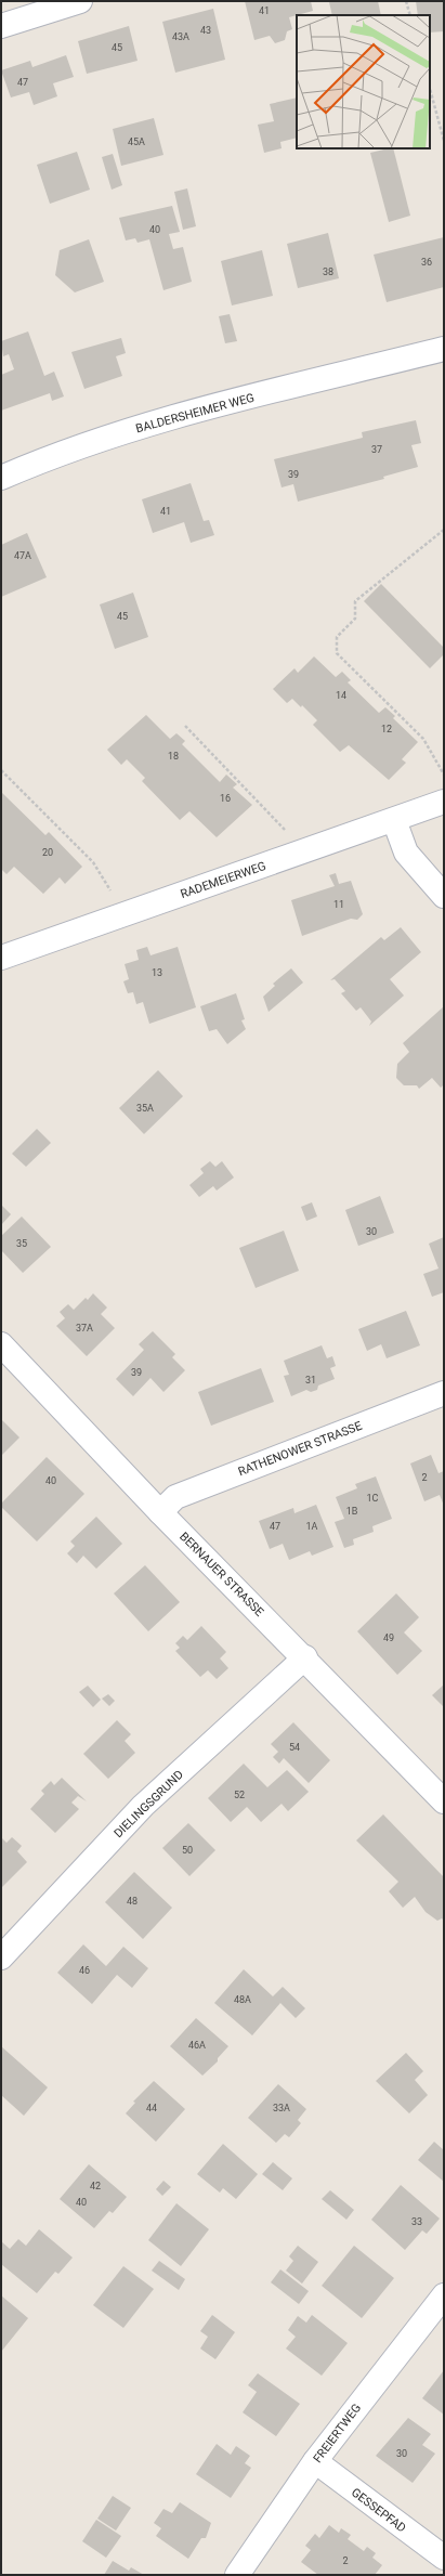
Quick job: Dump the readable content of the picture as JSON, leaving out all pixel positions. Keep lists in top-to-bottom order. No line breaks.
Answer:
{"streets":{"street":["BALDERSHEIMER WEG","RADEMEIERWEG","RATHENOWER STRASSE","BERNAUER STRASSE","DIELINGSGRUND","FREIERTWEG","GESSEPFAD"]},"crossings":[["RATHENOWER STRASSE","BERNAUER STRASSE"],["BERNAUER STRASSE","DIELINGSGRUND"],["FREIERTWEG","GESSEPFAD"]],"house_numbers":["41","43","43A","45","47","45A","40","36","38","37","39","41","47A","45","14","12","18","16","20","11","13","35A","30","35","37A","39","31","2","40","1C","1B","47","1A","49","54","52","50","48","46","48A","46A","44","33A","42","40","33","30","2"]}
